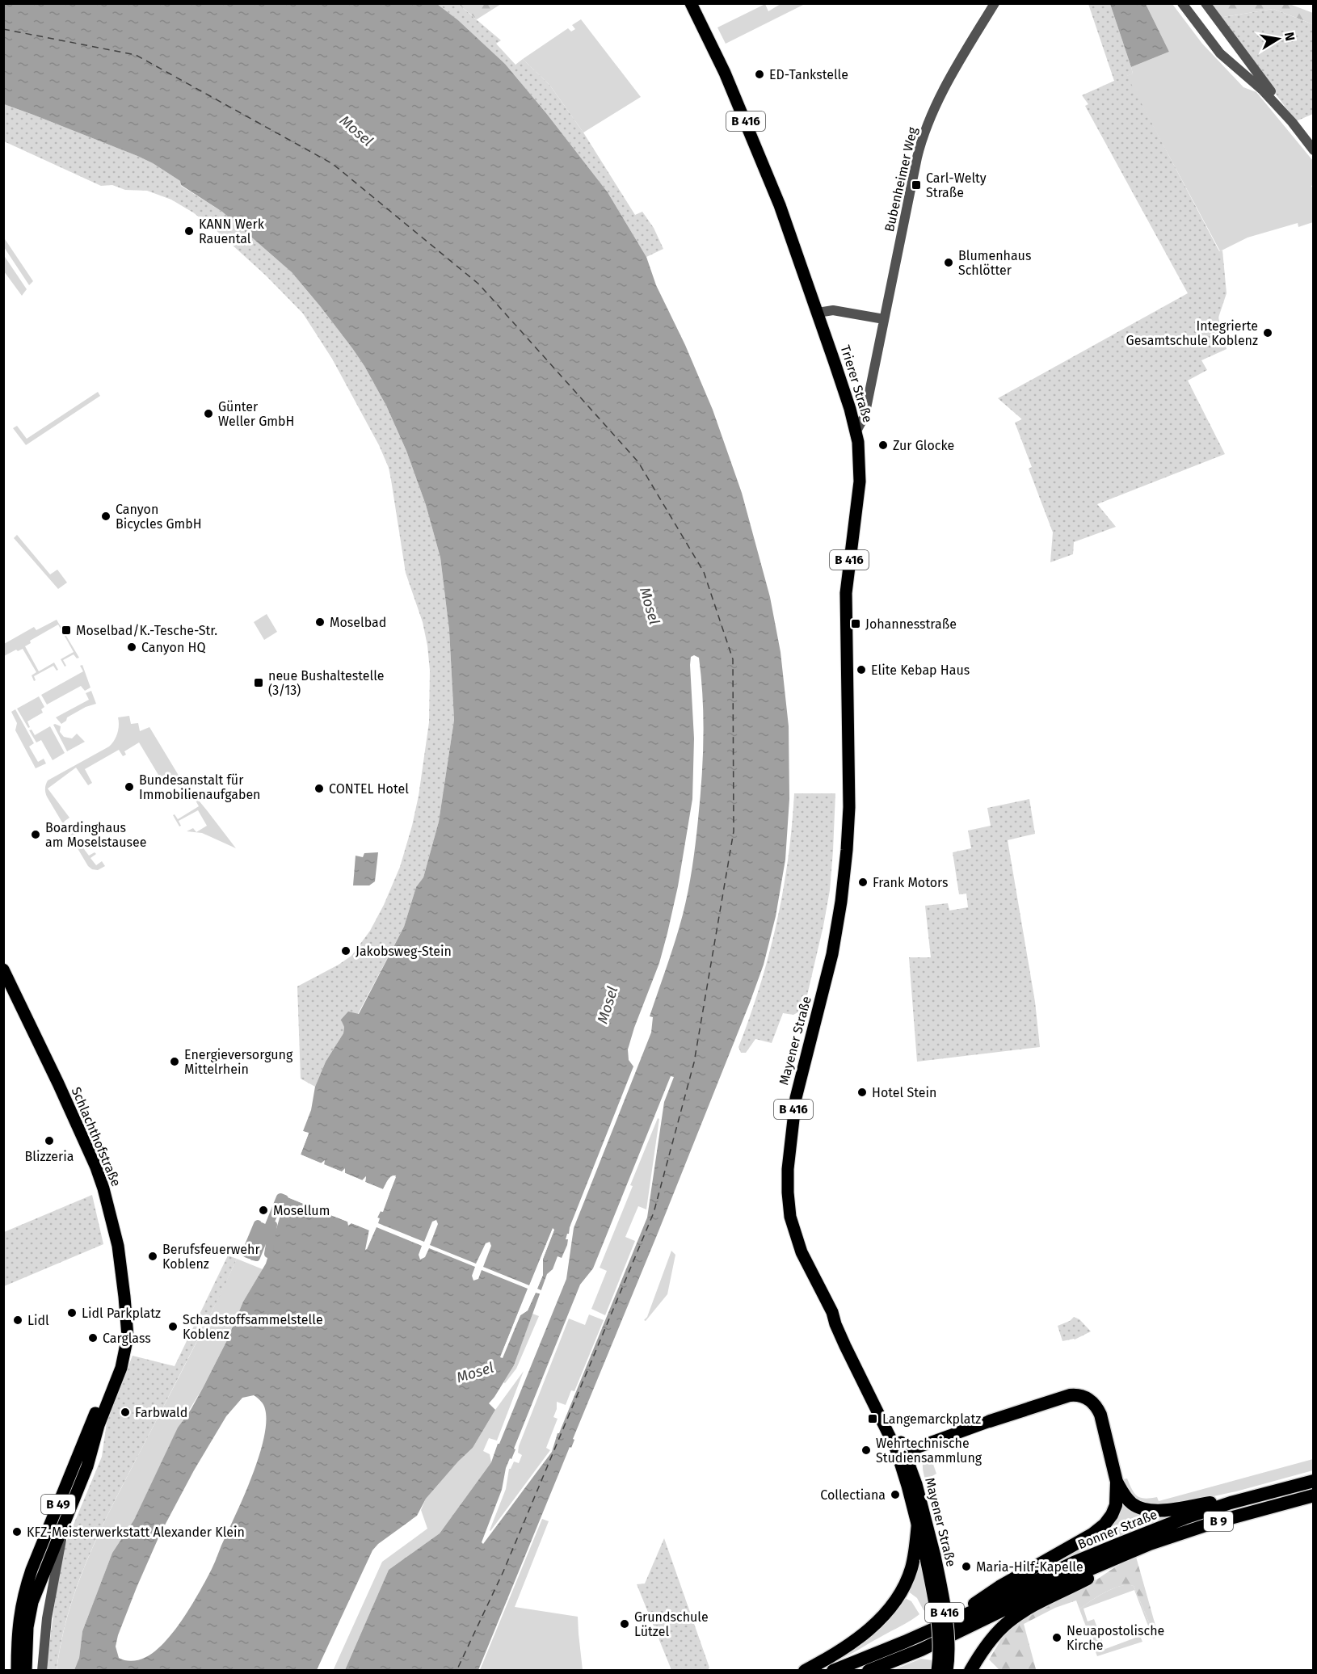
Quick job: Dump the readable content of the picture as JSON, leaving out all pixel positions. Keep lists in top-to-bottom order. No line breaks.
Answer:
{"streets":{"highway":["B 9","Bonner Straße"],"main road":["B 416","Trierer Straße","Mayener Straße","Schlachthofstraße","B 49"],"street":["Bubenheimer Weg"]},"crossings":[["Bubenheimer Weg","Trierer Straße"],["Trierer Straße","Mayener Straße"]],"water":["Mosel"],"places":{"other":["ED-Tankstelle","KANN Werk Rauental","Blumenhaus Schlötter","Integrierte Gesamtschule Koblenz","Günter Weller GmbH","Zur Glocke","Canyon Bicycles GmbH","Moselbad","Canyon HQ","Elite Kebap Haus","Bundesanstalt für Immobilienaufgaben","CONTEL Hotel","Boardinghaus am Moselstausee","Frank Motors","Jakobsweg-Stein","Energieversorgung Mittelrhein","Hotel Stein","Blizzeria","Mosellum","Berufsfeuerwehr Koblenz","Lidl Parkplatz","Lidl","Schadstoffsammelstelle Koblenz","Carglass","Farbwald","Wehrtechnische Studiensammlung","Collectiana","KFZ-Meisterwerkstatt Alexander Klein","Maria-Hilf-Kapelle","Grundschule Lützel","Neuapostolische Kirche"],"transit":["Carl-Welty Straße","Johannesstraße","Moselbad/K.-Tesche-Str.","neue Bushaltestelle (3/13)","Langemarckplatz"]},"north":"right"}
